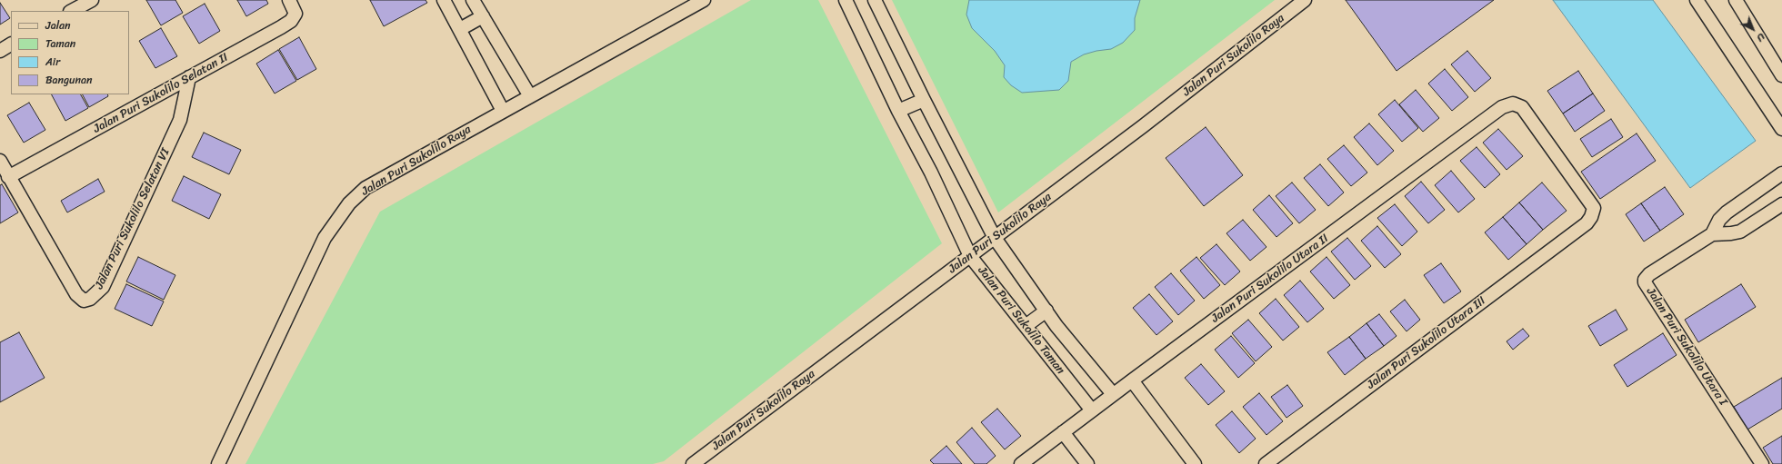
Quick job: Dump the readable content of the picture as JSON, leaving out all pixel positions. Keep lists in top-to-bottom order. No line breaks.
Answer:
{"streets":{"street":["Jalan Puri Sukolilo Raya","Jalan Puri Sukolilo Selatan II","Jalan Puri Sukolilo Selatan VI","Jalan Puri Sukolilo Utara II","Jalan Puri Sukolilo Taman","Jalan Puri Sukolilo Utara III","Jalan Puri Sukolilo Utara I"]},"crossings":[["Jalan Puri Sukolilo Raya","Jalan Puri Sukolilo Taman"],["Jalan Puri Sukolilo Selatan II","Jalan Puri Sukolilo Selatan VI"],["Jalan Puri Sukolilo Utara II","Jalan Puri Sukolilo Taman"],["Jalan Puri Sukolilo Utara II","Jalan Puri Sukolilo Utara III"]],"legend":["Jalan","Taman","Air","Bangunan"],"north":"bottom right"}
